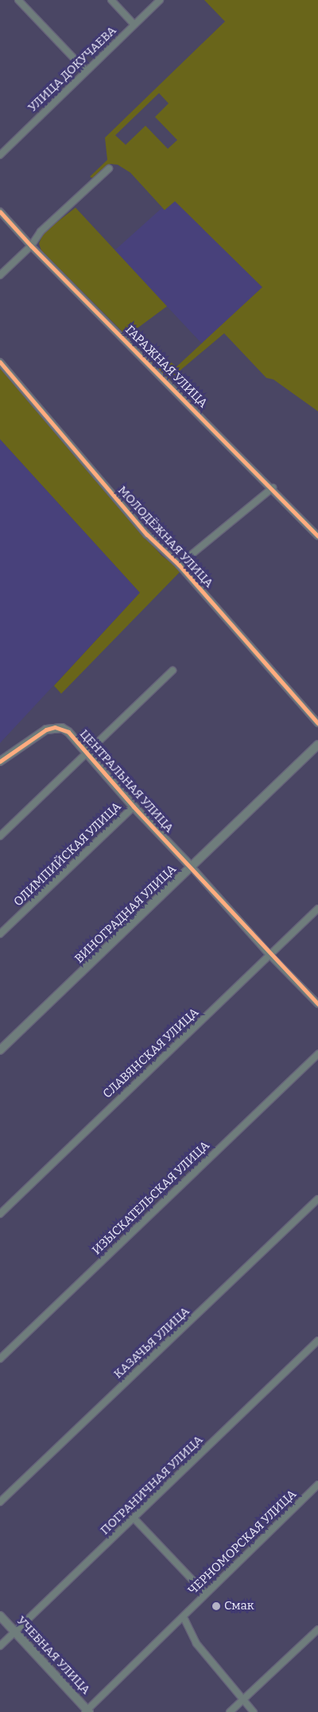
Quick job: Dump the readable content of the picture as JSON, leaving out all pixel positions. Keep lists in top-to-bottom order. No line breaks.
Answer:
{"streets":{"street":["УЛИЦА ДОКУЧАЕВА","ГАРАЖНАЯ УЛИЦА","МОЛОДЁЖНАЯ УЛИЦА","ЦЕНТРАЛЬНАЯ УЛИЦА","ОЛИМПИЙСКАЯ УЛИЦА","ВИНОГРАДНАЯ УЛИЦА","СЛАВЯНСКАЯ УЛИЦА","ИЗЫСКАТЕЛЬСКАЯ УЛИЦА","КАЗАЧЬЯ УЛИЦА","ПОГРАНИЧНАЯ УЛИЦА","ЧЕРНОМОРСКАЯ УЛИЦА","УЧЕБНАЯ УЛИЦА"]},"crossings":[["ЦЕНТРАЛЬНАЯ УЛИЦА","ОЛИМПИЙСКАЯ УЛИЦА"],["ЦЕНТРАЛЬНАЯ УЛИЦА","ВИНОГРАДНАЯ УЛИЦА"],["ПОГРАНИЧНАЯ УЛИЦА","УЧЕБНАЯ УЛИЦА"],["ЧЕРНОМОРСКАЯ УЛИЦА","УЧЕБНАЯ УЛИЦА"]],"places":["Смак"]}
